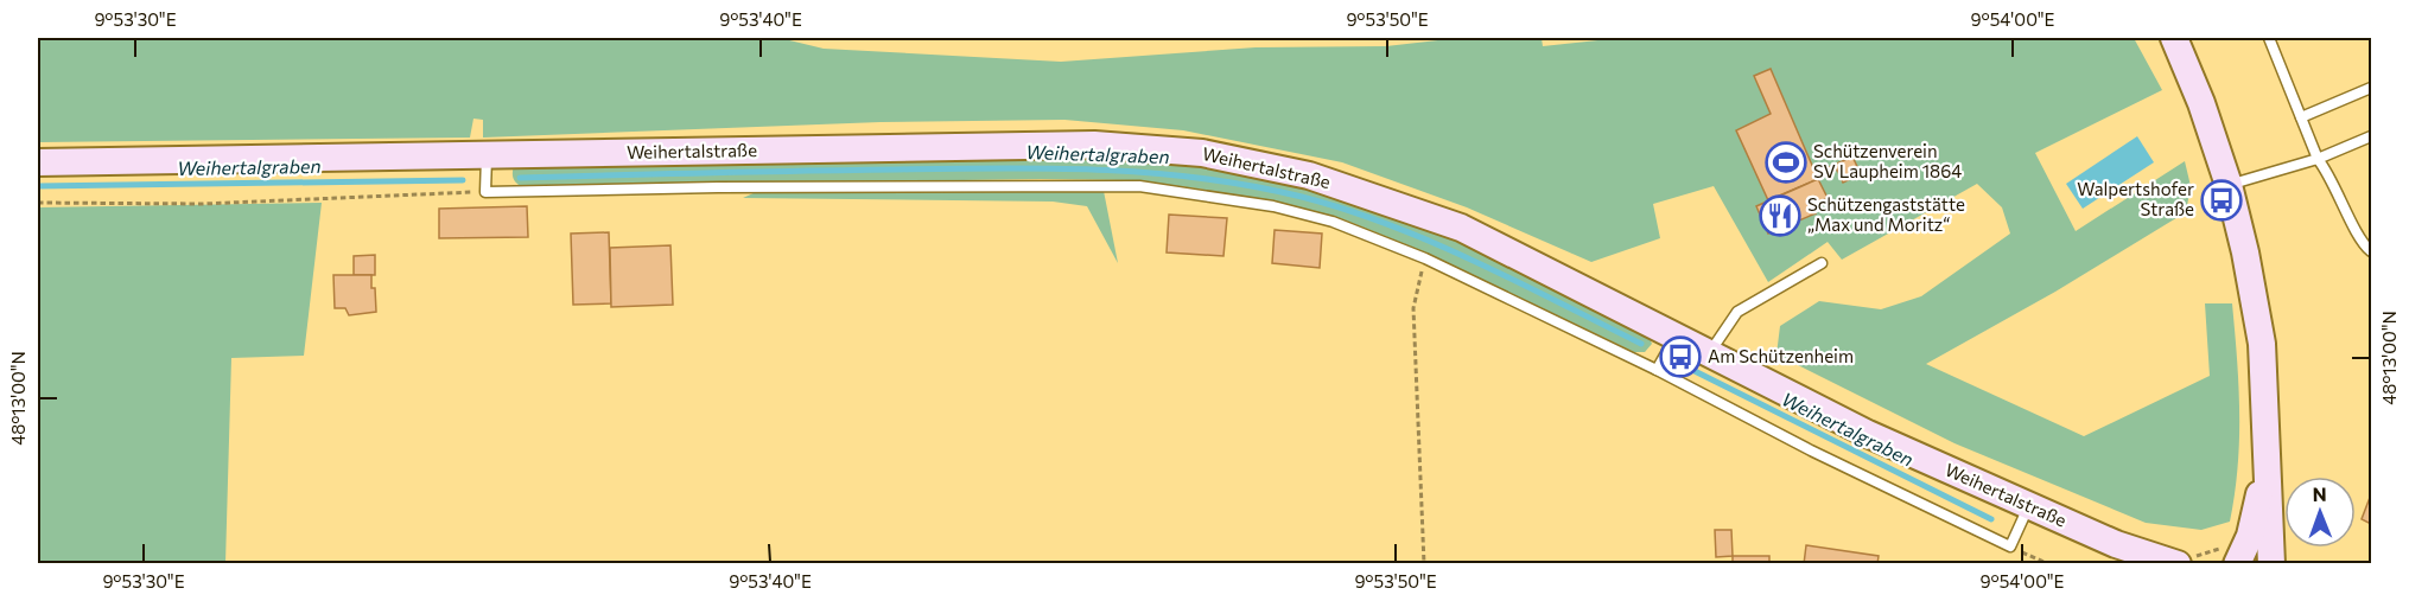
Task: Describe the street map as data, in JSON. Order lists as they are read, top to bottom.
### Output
{
  "streets": {
    "street": ["Weihertalstraße"]
  },
  "water": ["Weihertalgraben"],
  "places": {
    "sports": ["Schützenverein SV Laupheim 1864"],
    "bus stop": ["Walpertshofer Straße", "Am Schützenheim"],
    "restaurant": ["Schützengaststätte „Max und Moritz“"]
  },
  "north": "top",
  "coordinates": [
    "9°53'30\"E",
    "9°53'40\"E",
    "9°53'50\"E",
    "9°54'00\"E",
    "48°13'00\"N"
  ]
}
